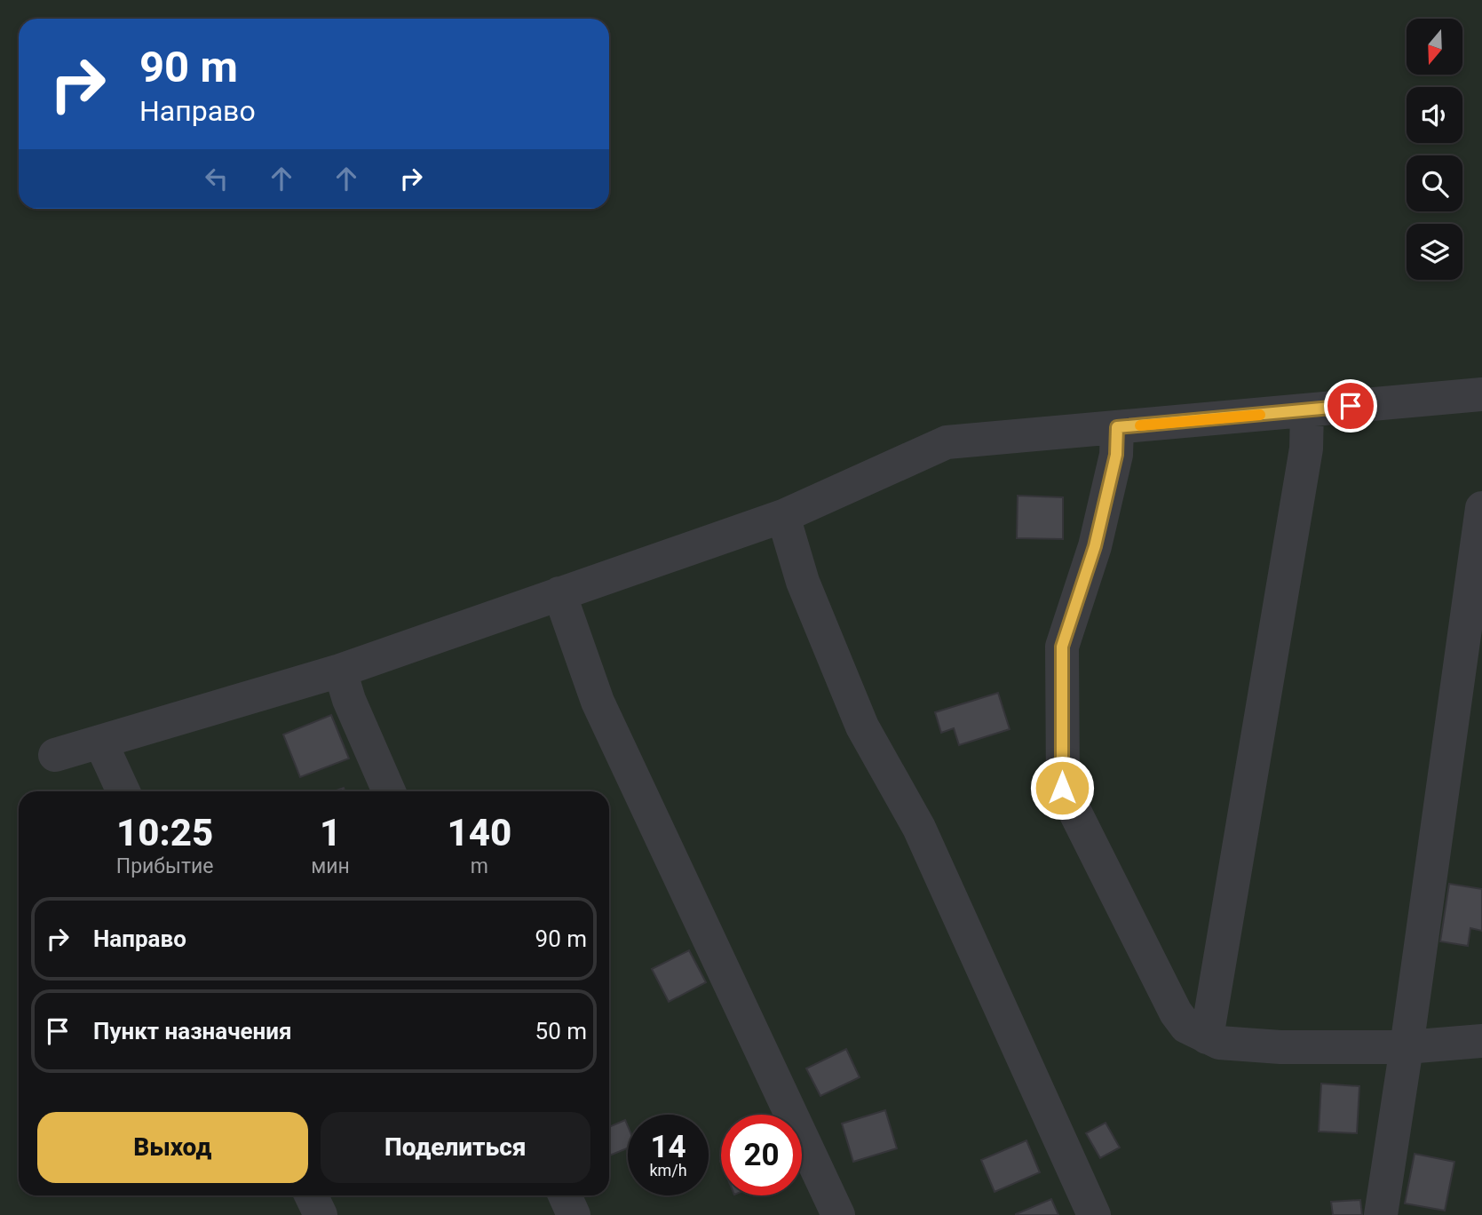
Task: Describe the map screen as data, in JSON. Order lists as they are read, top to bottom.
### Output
{
  "north": "bottom",
  "page": {
    "turn": ["90 m", "Направо"],
    "eta": [
      "10:25",
      "Прибытие",
      "1",
      "мин",
      "140",
      "m"
    ],
    "list": [
      {
        "name": "Направо",
        "value": "90 m"
      },
      {
        "name": "Пункт назначения",
        "value": "50 m"
      }
    ],
    "buttons": ["Выход", "Поделиться"],
    "speed": "14 km/h",
    "limit": "20"
  }
}
